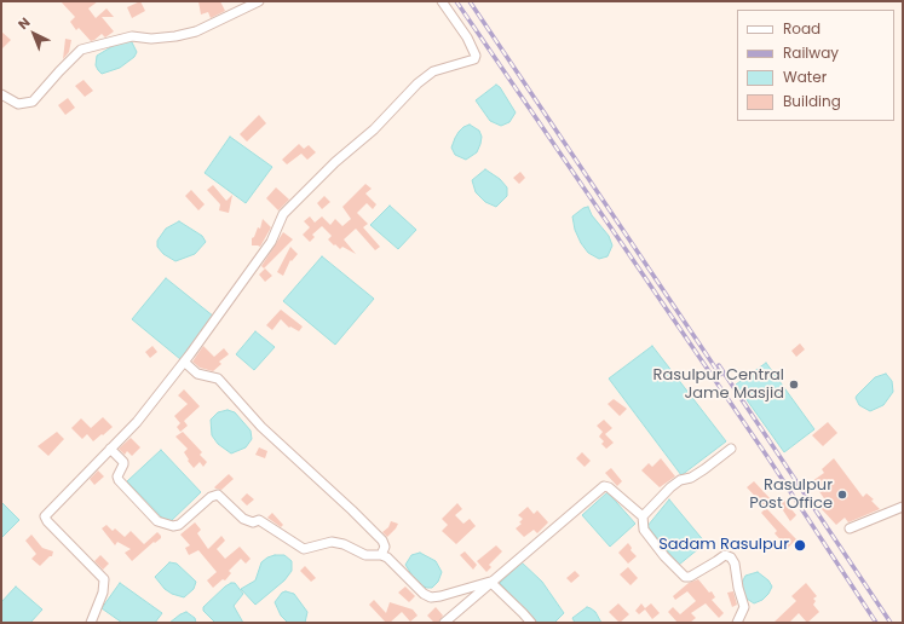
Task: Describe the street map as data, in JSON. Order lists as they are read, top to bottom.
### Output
{
  "places": ["Rasulpur Central Jame Masjid", "Rasulpur Post Office", "Sadam Rasulpur"],
  "legend": [
    "Road",
    "Railway",
    "Water",
    "Building"
  ],
  "north": "top left"
}
